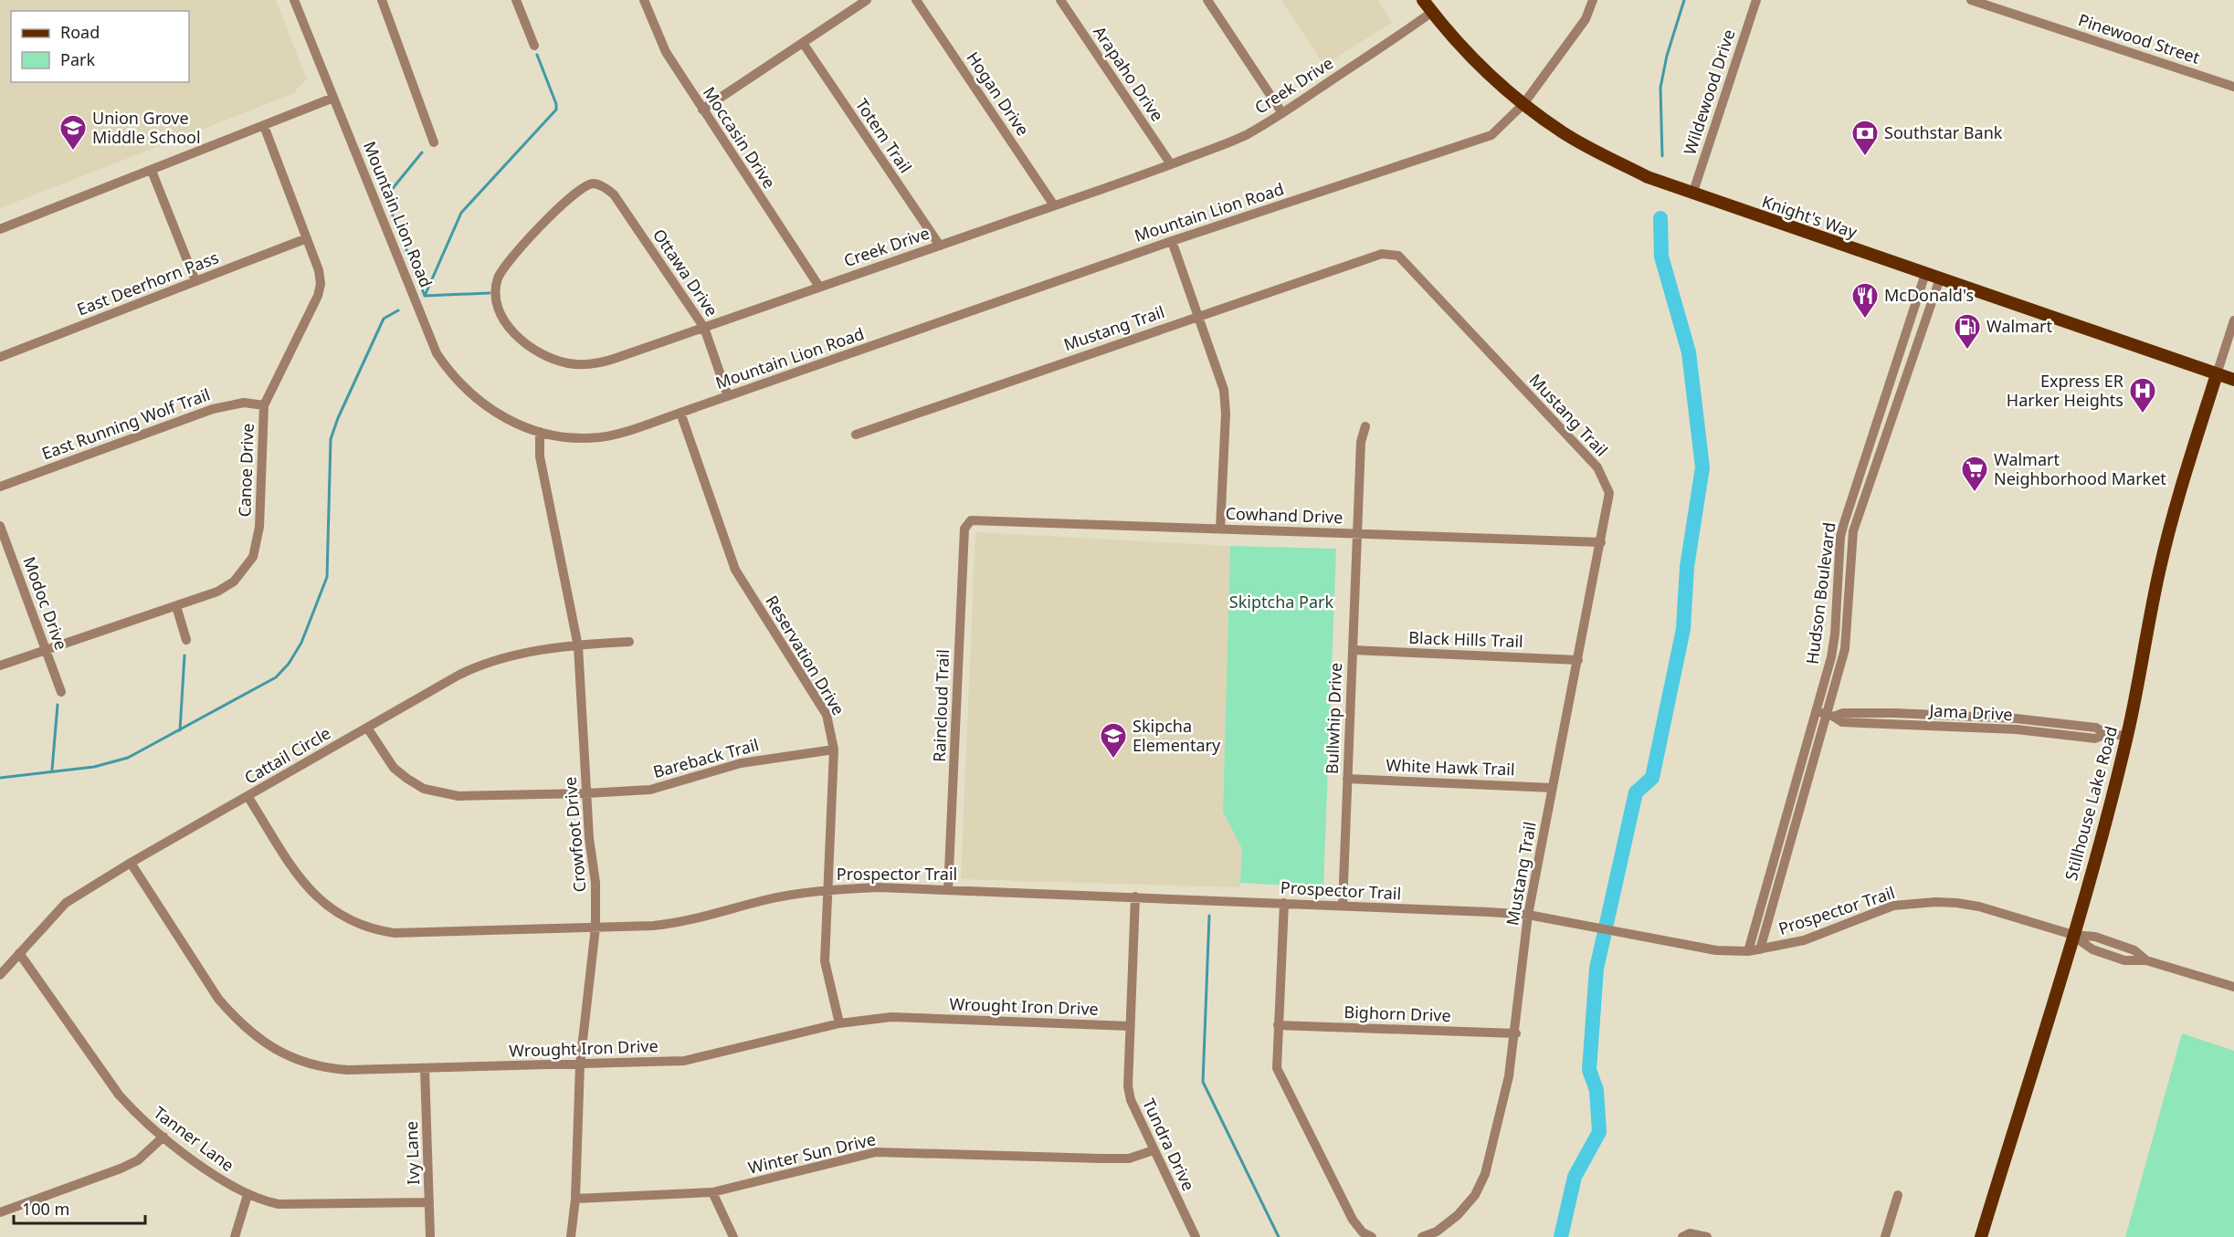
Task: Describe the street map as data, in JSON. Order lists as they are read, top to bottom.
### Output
{
  "streets": {
    "main road": ["Knight's Way", "Stillhouse Lake Road"],
    "street": [
      "Pinewood Street",
      "Arapaho Drive",
      "Creek Drive",
      "Wildewood Drive",
      "Hogan Drive",
      "Totem Trail",
      "Moccasin Drive",
      "Mountain Lion Road",
      "Ottawa Drive",
      "East Deerhorn Pass",
      "Mustang Trail",
      "East Running Wolf Trail",
      "Canoe Drive",
      "Cowhand Drive",
      "Hudson Boulevard",
      "Modoc Drive",
      "Black Hills Trail",
      "Reservation Drive",
      "Raincloud Trail",
      "Jama Drive",
      "Bullwhip Drive",
      "Cattail Circle",
      "Bareback Trail",
      "White Hawk Trail",
      "Crowfoot Drive",
      "Prospector Trail",
      "Wrought Iron Drive",
      "Bighorn Drive",
      "Tanner Lane",
      "Tundra Drive",
      "Ivy Lane",
      "Winter Sun Drive"
    ]
  },
  "crossings": [
    ["Arapaho Drive", "Creek Drive"],
    ["Creek Drive", "Hogan Drive"],
    ["Creek Drive", "Totem Trail"],
    ["Creek Drive", "Moccasin Drive"],
    ["Creek Drive", "Knight's Way"],
    ["Creek Drive", "Ottawa Drive"],
    ["Wildewood Drive", "Knight's Way"],
    ["Mountain Lion Road", "Knight's Way"],
    ["Mountain Lion Road", "Ottawa Drive"],
    ["Mountain Lion Road", "Reservation Drive"],
    ["Mountain Lion Road", "Crowfoot Drive"],
    ["Knight's Way", "Hudson Boulevard"],
    ["Knight's Way", "Stillhouse Lake Road"],
    ["East Deerhorn Pass", "Canoe Drive"],
    ["Mustang Trail", "Cowhand Drive"],
    ["Mustang Trail", "Black Hills Trail"],
    ["Mustang Trail", "White Hawk Trail"],
    ["Mustang Trail", "Prospector Trail"],
    ["Mustang Trail", "Bighorn Drive"],
    ["East Running Wolf Trail", "Canoe Drive"],
    ["Canoe Drive", "Modoc Drive"],
    ["Cowhand Drive", "Raincloud Trail"],
    ["Cowhand Drive", "Bullwhip Drive"],
    ["Hudson Boulevard", "Jama Drive"],
    ["Hudson Boulevard", "Prospector Trail"],
    ["Black Hills Trail", "Bullwhip Drive"],
    ["Reservation Drive", "Bareback Trail"],
    ["Reservation Drive", "Prospector Trail"],
    ["Reservation Drive", "Wrought Iron Drive"],
    ["Raincloud Trail", "Prospector Trail"],
    ["Jama Drive", "Stillhouse Lake Road"],
    ["Bullwhip Drive", "White Hawk Trail"],
    ["Bullwhip Drive", "Prospector Trail"],
    ["Cattail Circle", "Bareback Trail"],
    ["Cattail Circle", "Crowfoot Drive"],
    ["Cattail Circle", "Prospector Trail"],
    ["Cattail Circle", "Wrought Iron Drive"],
    ["Cattail Circle", "Tanner Lane"],
    ["Bareback Trail", "Crowfoot Drive"],
    ["Stillhouse Lake Road", "Prospector Trail"],
    ["Crowfoot Drive", "Prospector Trail"],
    ["Crowfoot Drive", "Wrought Iron Drive"],
    ["Crowfoot Drive", "Winter Sun Drive"],
    ["Prospector Trail", "Tundra Drive"],
    ["Wrought Iron Drive", "Tundra Drive"],
    ["Wrought Iron Drive", "Ivy Lane"],
    ["Tanner Lane", "Ivy Lane"],
    ["Tundra Drive", "Winter Sun Drive"]
  ],
  "parks": ["Skiptcha Park"],
  "places": {
    "school or university": ["Union Grove Middle School", "Skipcha Elementary"],
    "bank": ["Southstar Bank"],
    "restaurant": ["McDonald's"],
    "fuel station": ["Walmart"],
    "hospital": ["Express ER Harker Heights"],
    "supermarket": ["Walmart Neighborhood Market"]
  },
  "legend": ["Road", "Park"],
  "scale_bar": "100 m"
}
